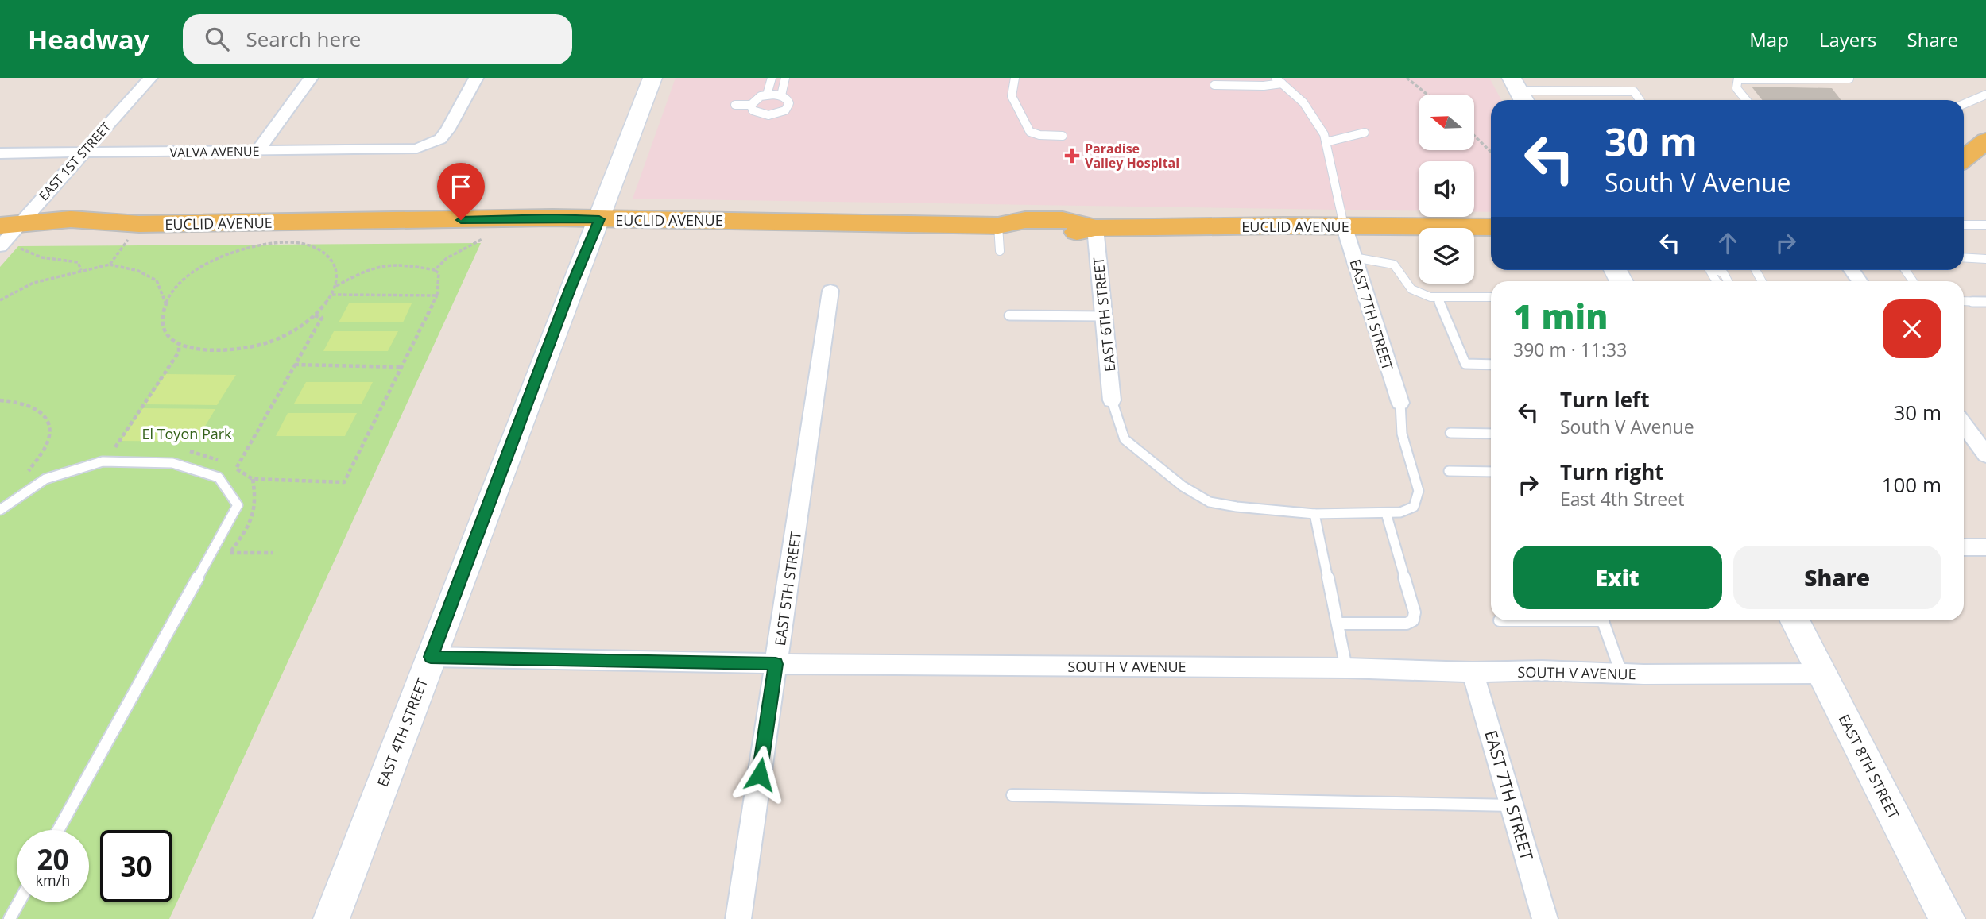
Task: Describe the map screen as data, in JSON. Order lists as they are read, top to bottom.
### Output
{
  "streets": {
    "main road": ["EUCLID AVENUE"],
    "street": [
      "VALVA AVENUE",
      "EAST 1ST STREET",
      "EAST 6TH STREET",
      "EAST 7TH STREET",
      "EAST 5TH STREET",
      "SOUTH V AVENUE",
      "EAST 4TH STREET",
      "EAST 8TH STREET"
    ]
  },
  "crossings": [
    ["VALVA AVENUE", "EAST 1ST STREET"],
    ["EAST 1ST STREET", "EUCLID AVENUE"],
    ["EUCLID AVENUE", "EAST 6TH STREET"],
    ["EUCLID AVENUE", "EAST 7TH STREET"],
    ["EUCLID AVENUE", "EAST 4TH STREET"],
    ["EAST 7TH STREET", "SOUTH V AVENUE"],
    ["EAST 5TH STREET", "SOUTH V AVENUE"],
    ["SOUTH V AVENUE", "EAST 4TH STREET"],
    ["SOUTH V AVENUE", "EAST 8TH STREET"]
  ],
  "parks": ["El Toyon Park"],
  "places": {
    "health": ["Paradise Valley Hospital"]
  },
  "north": "left",
  "page": {
    "header": "Headway",
    "search": "Search here",
    "nav": ["Map", "Layers", "Share"],
    "turn": ["30 m", "South V Avenue"],
    "heading": ["1 min", "390 m · 11:33"],
    "list": [
      {
        "name": "Turn left",
        "note": "South V Avenue",
        "value": "30 m"
      },
      {
        "name": "Turn right",
        "note": "East 4th Street",
        "value": "100 m"
      }
    ],
    "buttons": ["Exit", "Share"],
    "speed": "20 km/h",
    "limit": "30"
  }
}
